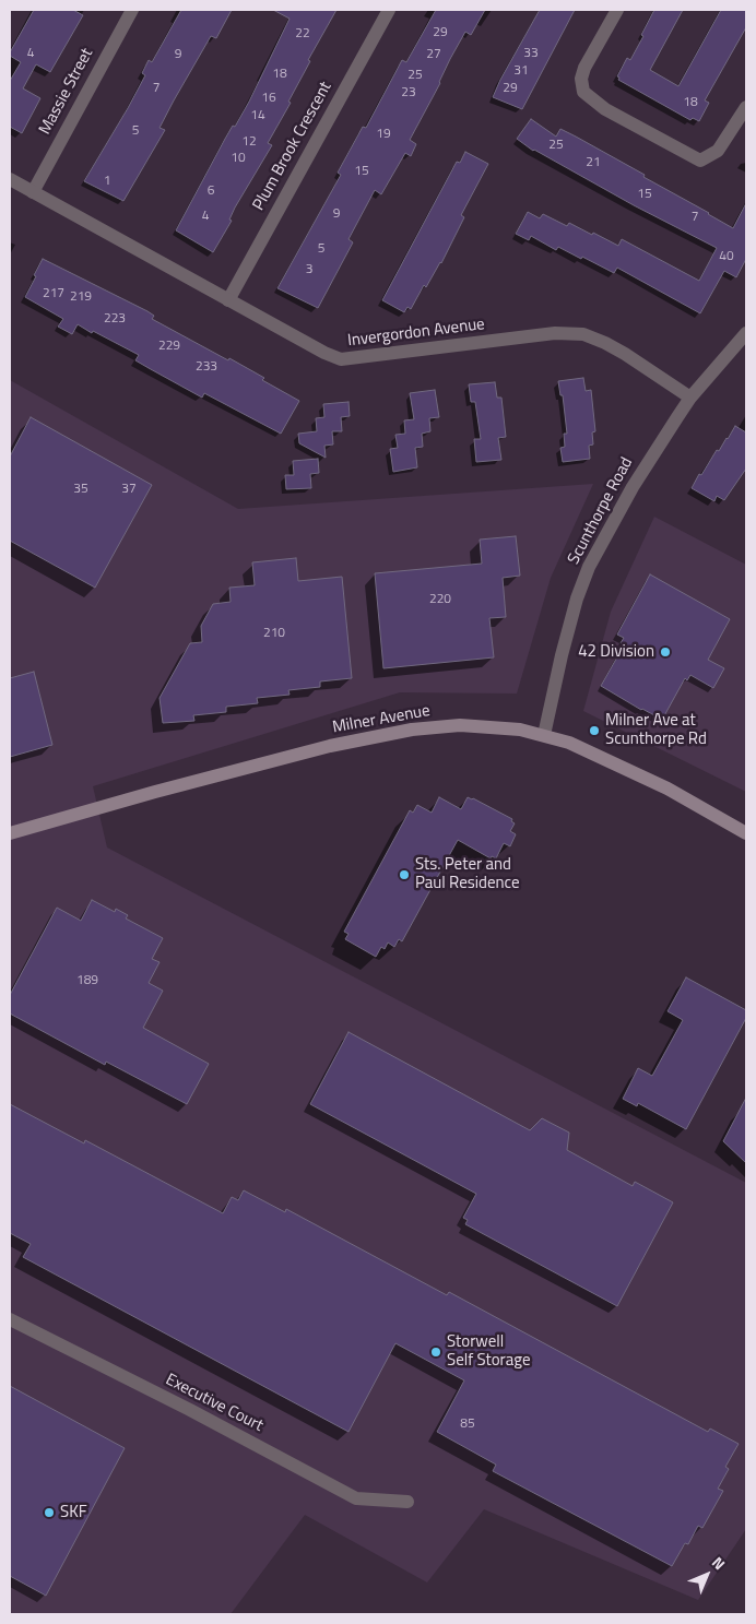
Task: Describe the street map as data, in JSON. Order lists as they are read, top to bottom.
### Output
{
  "streets": {
    "main road": ["Milner Avenue"],
    "street": [
      "Massie Street",
      "Plum Brook Crescent",
      "Invergordon Avenue",
      "Scunthorpe Road",
      "Executive Court"
    ]
  },
  "crossings": [
    ["Massie Street", "Invergordon Avenue"],
    ["Plum Brook Crescent", "Invergordon Avenue"],
    ["Invergordon Avenue", "Scunthorpe Road"],
    ["Scunthorpe Road", "Milner Avenue"]
  ],
  "places": [
    "42 Division",
    "Milner Ave at Scunthorpe Rd",
    "Sts. Peter and Paul Residence",
    "Storwell Self Storage",
    "SKF"
  ],
  "house_numbers": [
    "29",
    "22",
    "4",
    "33",
    "9",
    "27",
    "31",
    "18",
    "25",
    "7",
    "29",
    "23",
    "16",
    "18",
    "14",
    "5",
    "19",
    "12",
    "25",
    "10",
    "21",
    "15",
    "1",
    "6",
    "15",
    "9",
    "4",
    "7",
    "5",
    "40",
    "3",
    "217",
    "219",
    "223",
    "229",
    "233",
    "35",
    "37",
    "220",
    "210",
    "189",
    "85"
  ],
  "north": "top right"
}
